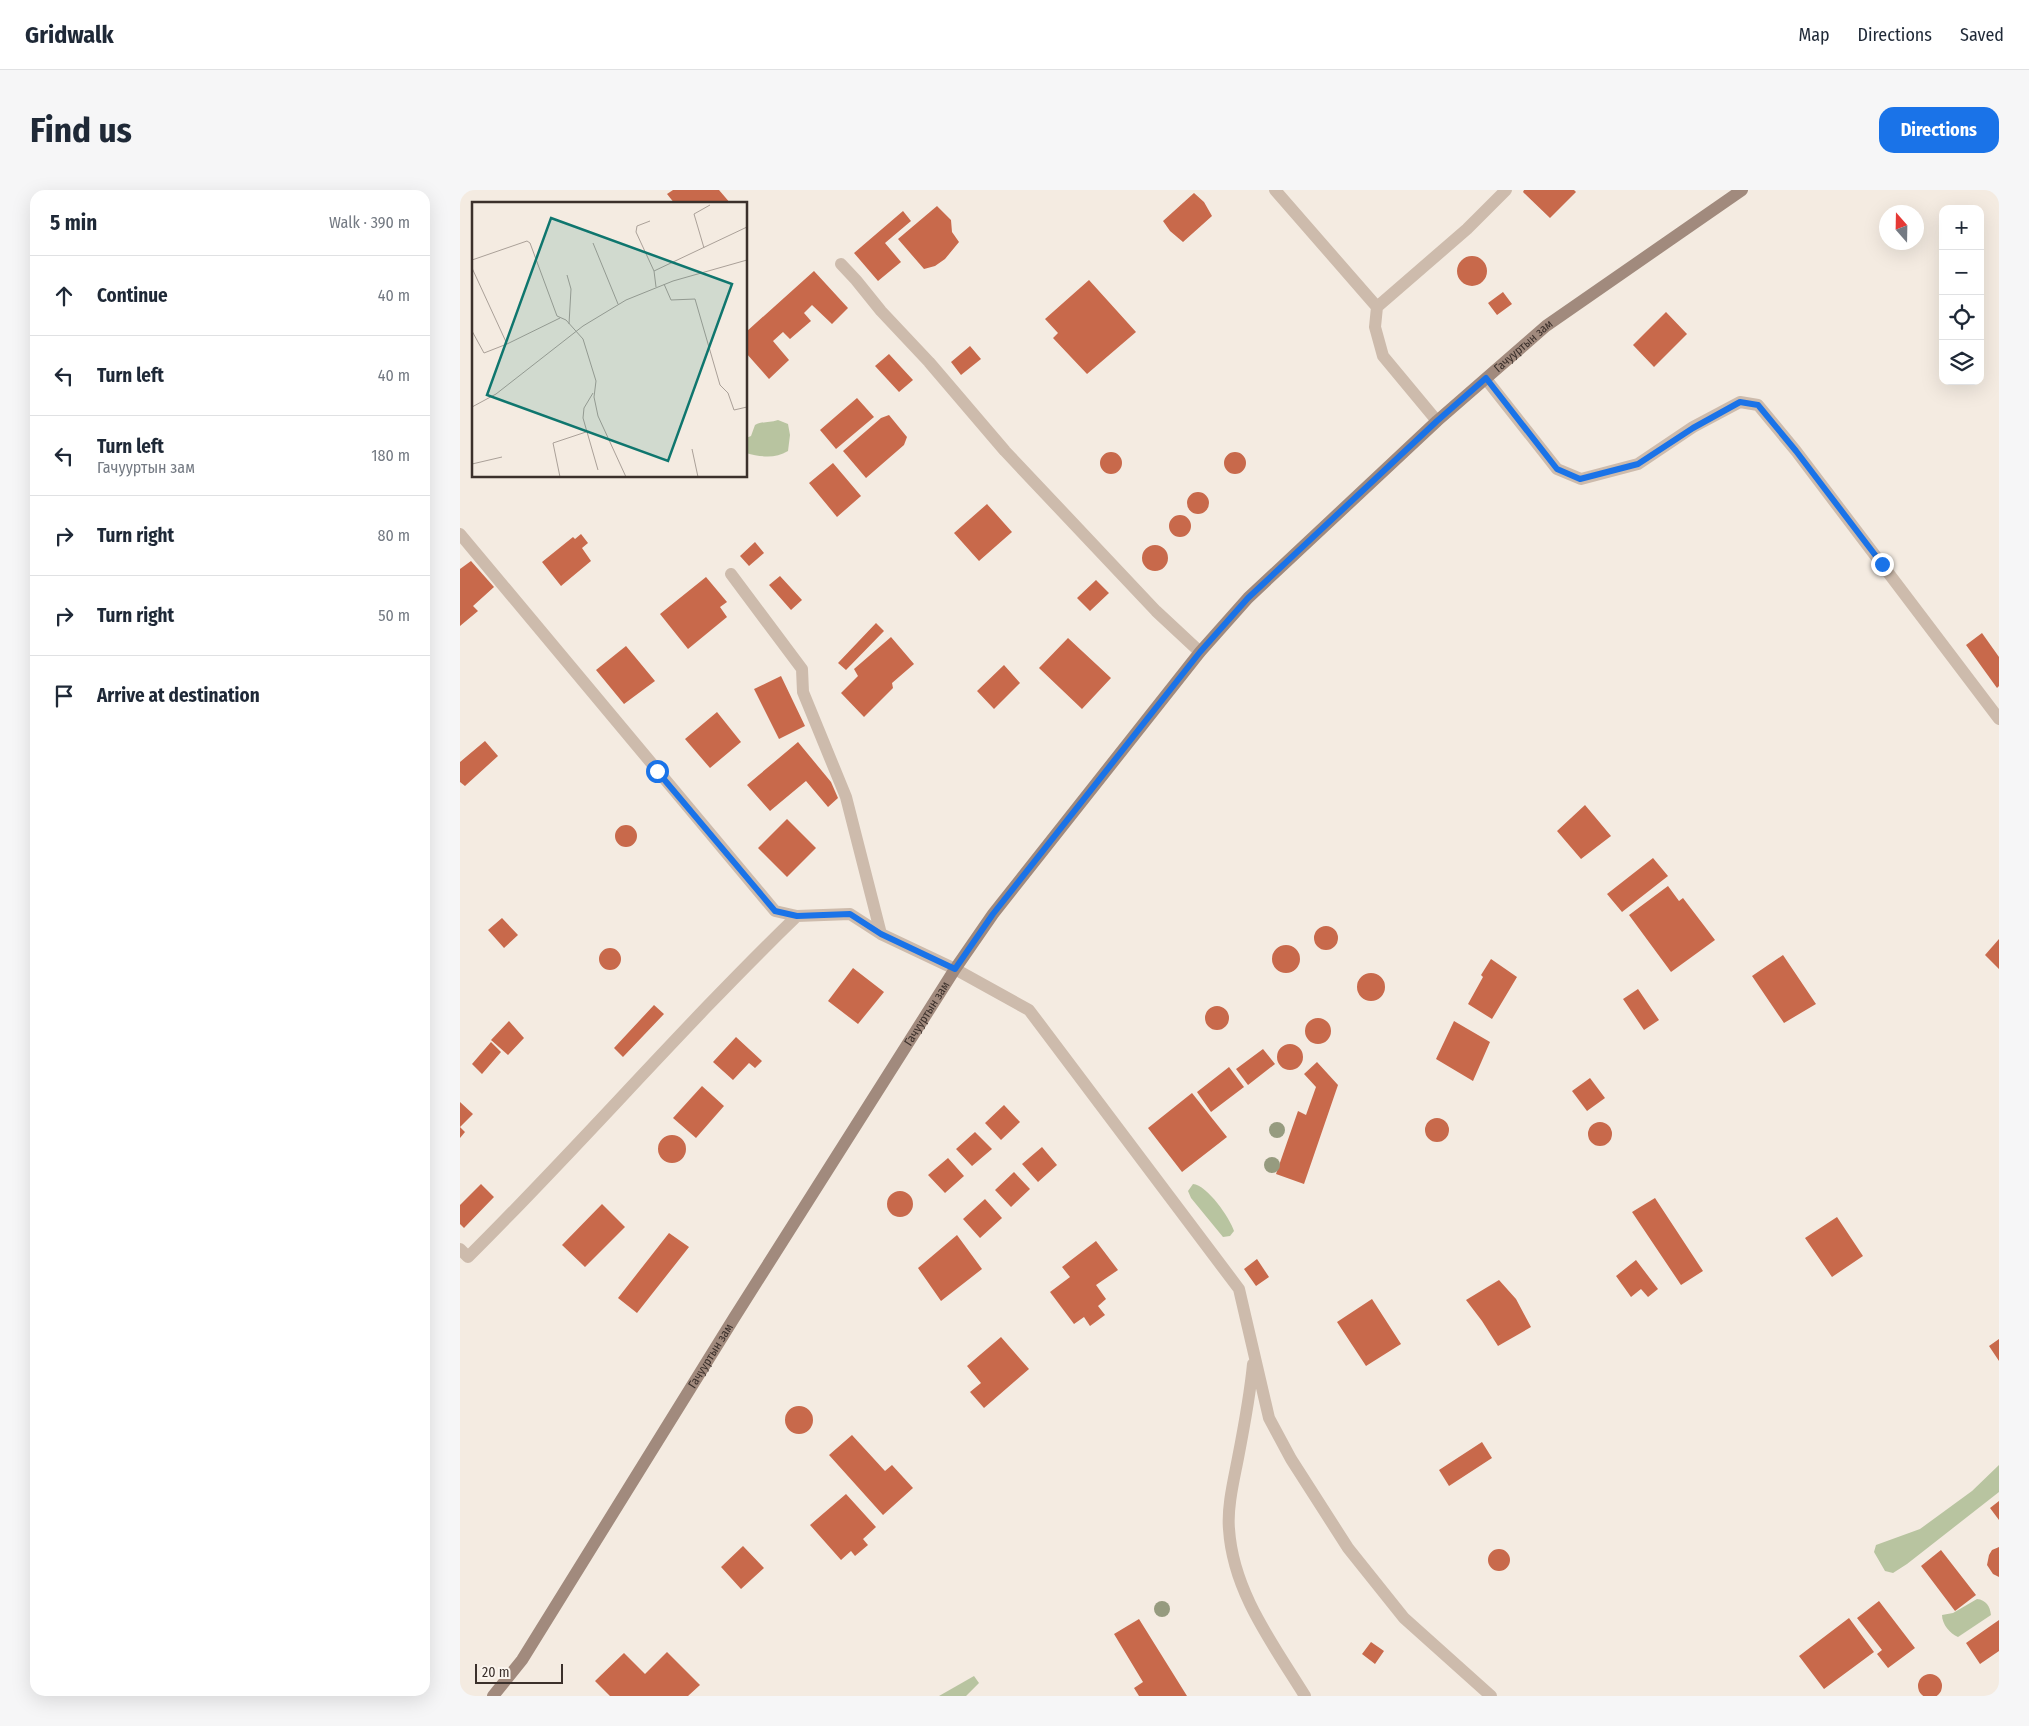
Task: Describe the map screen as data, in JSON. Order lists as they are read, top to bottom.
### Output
{
  "streets": {
    "main road": ["Гачууртын зам"]
  },
  "scale_bar": "20 m",
  "north": "top",
  "page": {
    "header": "Gridwalk",
    "nav": ["Map", "Directions", "Saved"],
    "buttons": "Directions",
    "title": "Find us",
    "heading": ["5 min", "Walk · 390 m"],
    "map_buttons": ["+", "−"],
    "list": [
      ["Continue", "40 m"],
      ["Turn left", "40 m"],
      ["Turn left", "Гачууртын зам", "180 m"],
      ["Turn right", "80 m"],
      ["Turn right", "50 m"],
      "Arrive at destination"
    ],
    "scale": "20 m"
  }
}
